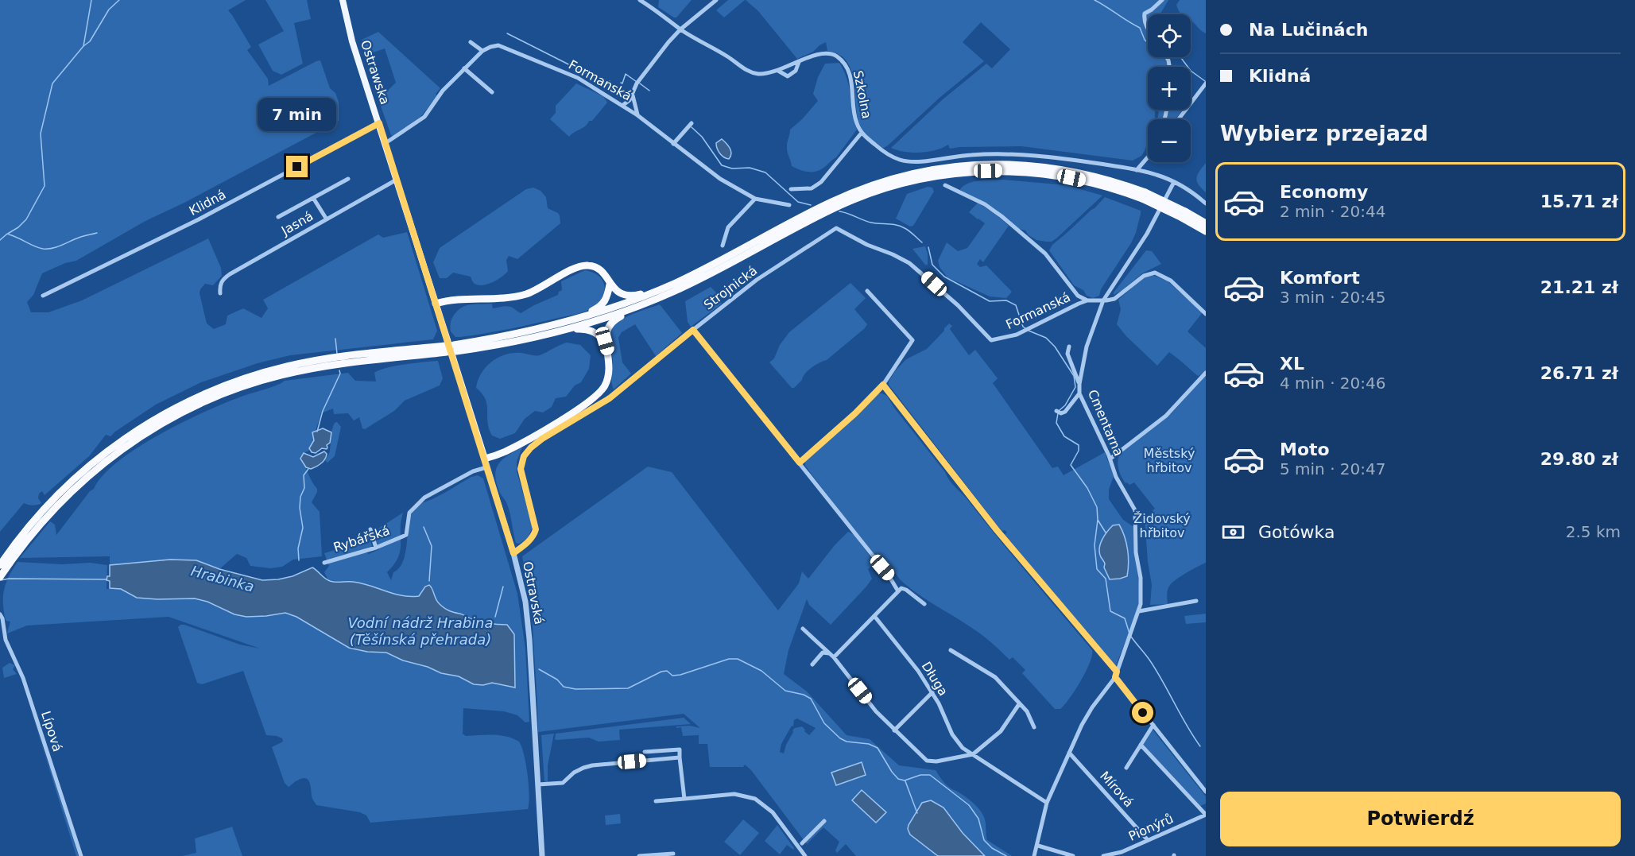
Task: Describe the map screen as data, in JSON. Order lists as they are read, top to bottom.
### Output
{
  "streets": {
    "main road": ["Ostrawska", "Ostravská"],
    "street": [
      "Formanská",
      "Szkolna",
      "Klidná",
      "Jasná",
      "Strojnická",
      "Cmentarna",
      "Rybářská",
      "Długa",
      "Lípová",
      "Mírová",
      "Pionýrů"
    ]
  },
  "crossings": [
    ["Ostrawska", "Klidná"],
    ["Ostrawska", "Jasná"],
    ["Ostrawska", "Ostravská"],
    ["Formanská", "Strojnická"],
    ["Szkolna", "Cmentarna"],
    ["Jasná", "Ostravská"],
    ["Strojnická", "Ostravská"],
    ["Rybářská", "Ostravská"],
    ["Mírová", "Pionýrů"]
  ],
  "water": ["Hrabinka", "Vodní nádrž Hrabina (Těšínská přehrada)"],
  "parks": ["Městský hřbitov", "Židovský hřbitov"],
  "page": {
    "banner": ["Na Lučinách", "Klidná"],
    "map_buttons": ["+", "−"],
    "bubble": "7 min",
    "heading": "Wybierz przejazd",
    "list": [
      {
        "name": "Economy",
        "note": "2 min · 20:44",
        "value": "15.71 zł"
      },
      {
        "name": "Komfort",
        "note": "3 min · 20:45",
        "value": "21.21 zł"
      },
      {
        "name": "XL",
        "note": "4 min · 20:46",
        "value": "26.71 zł"
      },
      {
        "name": "Moto",
        "note": "5 min · 20:47",
        "value": "29.80 zł"
      }
    ],
    "pay": ["Gotówka", "2.5 km"],
    "buttons": "Potwierdź"
  }
}
